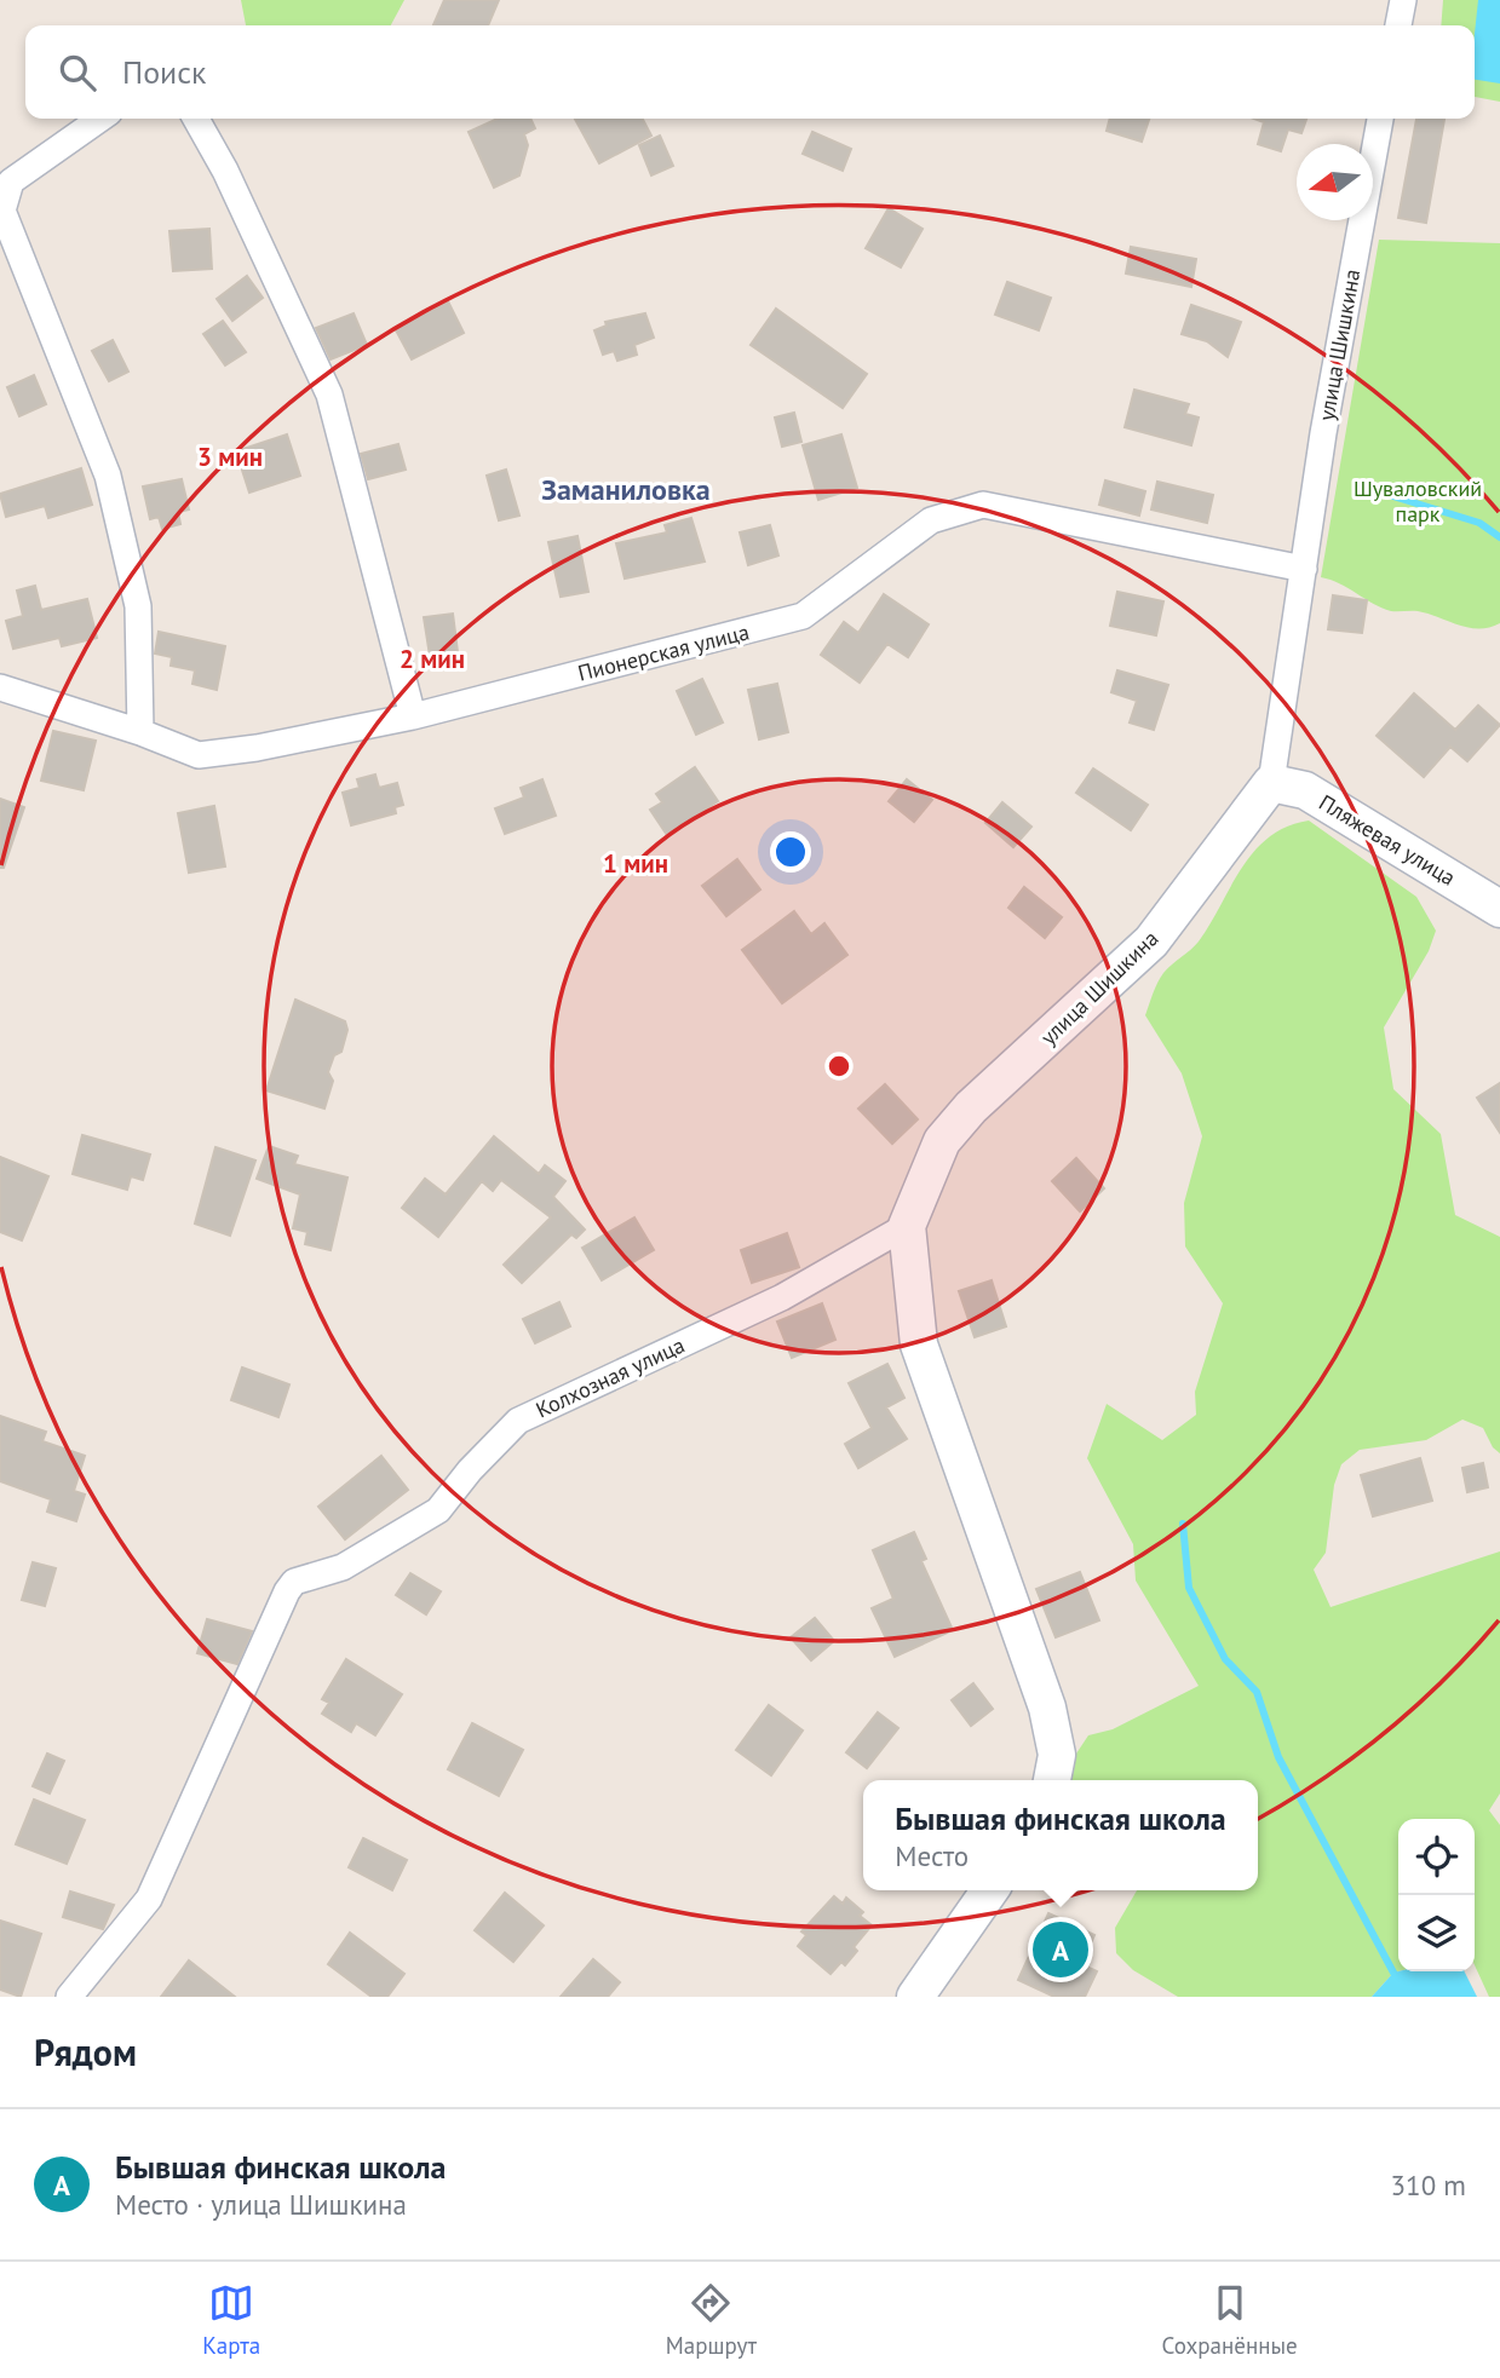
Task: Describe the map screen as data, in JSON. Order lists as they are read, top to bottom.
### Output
{
  "streets": {
    "street": [
      "улица Шишкина",
      "Пионерская улица",
      "Пляжевая улица",
      "Колхозная улица"
    ]
  },
  "crossings": [
    ["улица Шишкина", "Пионерская улица"],
    ["улица Шишкина", "Пляжевая улица"],
    ["улица Шишкина", "Колхозная улица"]
  ],
  "districts": ["Заманиловка"],
  "parks": ["Шуваловский парк"],
  "north": "left",
  "page": {
    "search": "Поиск",
    "popup": ["Бывшая финская школа", "Место"],
    "pins": "A",
    "heading": "Рядом",
    "list": [
      {
        "mark": "A",
        "name": "Бывшая финская школа",
        "note": "Место · улица Шишкина",
        "value": "310 m"
      }
    ],
    "nav": ["Карта", "Маршрут", "Сохранённые"]
  },
  "rings": ["3 мин", "2 мин", "1 мин"]
}
